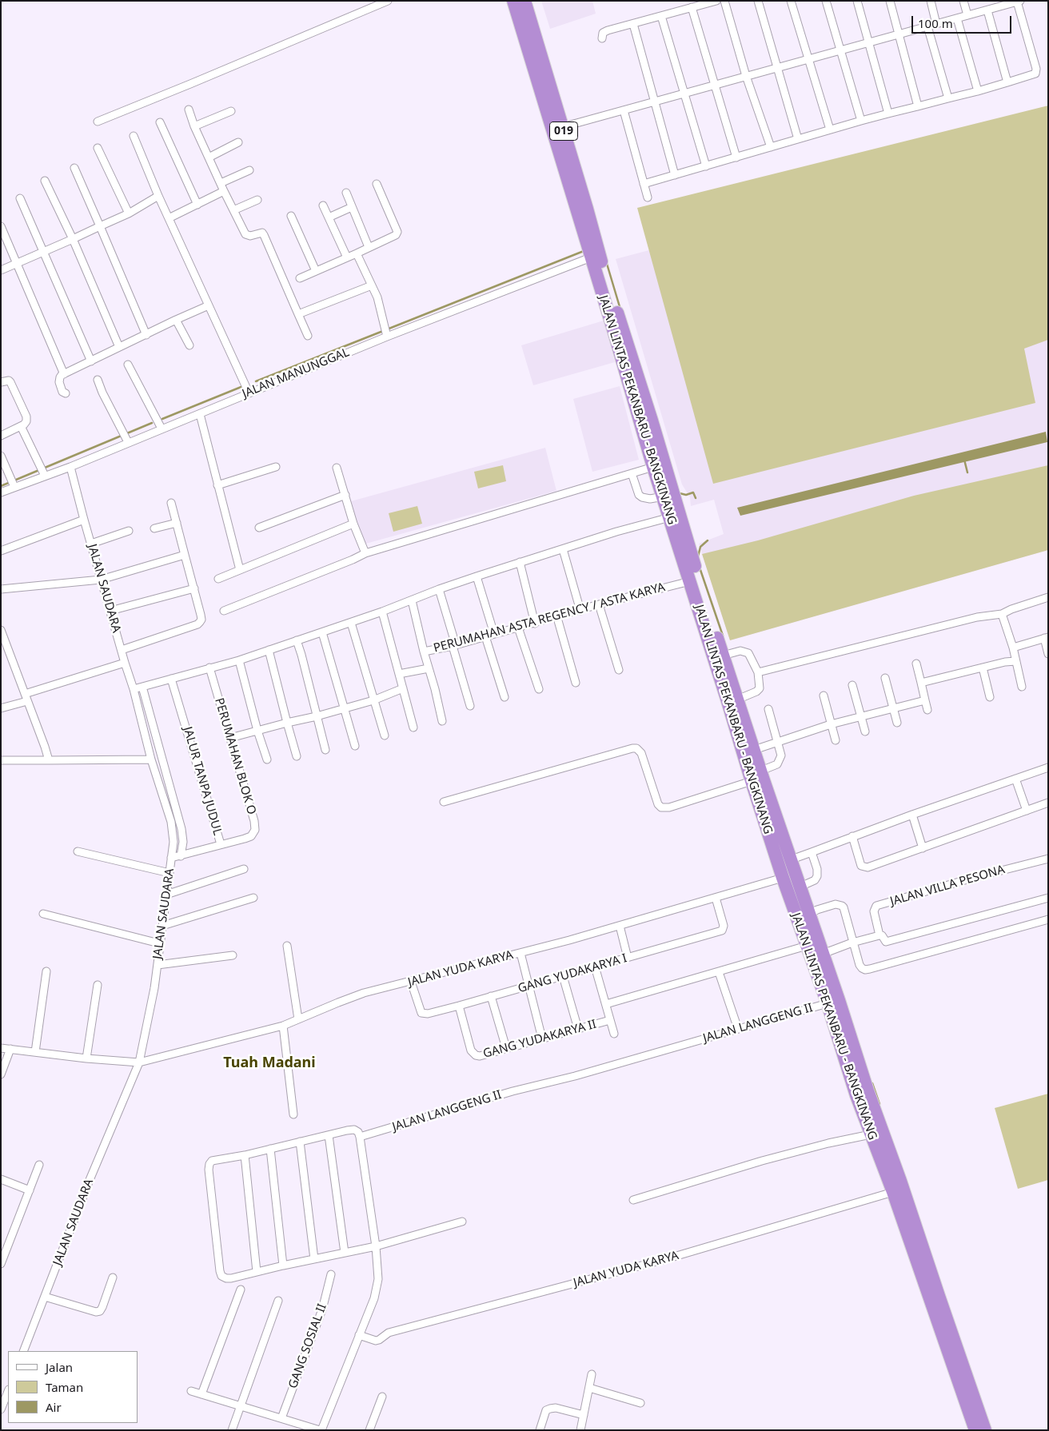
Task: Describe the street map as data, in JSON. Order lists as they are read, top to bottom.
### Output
{
  "streets": {
    "highway": ["019", "JALAN LINTAS PEKANBARU - BANGKINANG"],
    "street": [
      "JALAN MANUNGGAL",
      "JALAN SAUDARA",
      "PERUMAHAN ASTA REGENCY / ASTA KARYA",
      "PERUMAHAN BLOK O",
      "JALUR TANPA JUDUL",
      "JALAN VILLA PESONA",
      "JALAN YUDA KARYA",
      "GANG YUDAKARYA I",
      "JALAN LANGGENG II",
      "GANG YUDAKARYA II",
      "GANG SOSIAL II"
    ]
  },
  "crossings": [
    ["JALAN MANUNGGAL", "JALAN LINTAS PEKANBARU - BANGKINANG"],
    ["JALAN MANUNGGAL", "JALAN SAUDARA"],
    ["JALAN LINTAS PEKANBARU - BANGKINANG", "PERUMAHAN ASTA REGENCY / ASTA KARYA"],
    ["JALAN LINTAS PEKANBARU - BANGKINANG", "JALAN YUDA KARYA"],
    ["JALAN LINTAS PEKANBARU - BANGKINANG", "JALAN LANGGENG II"],
    ["JALAN SAUDARA", "JALUR TANPA JUDUL"],
    ["JALAN SAUDARA", "JALAN YUDA KARYA"],
    ["PERUMAHAN BLOK O", "JALUR TANPA JUDUL"],
    ["JALAN YUDA KARYA", "GANG YUDAKARYA I"],
    ["GANG YUDAKARYA I", "GANG YUDAKARYA II"]
  ],
  "districts": ["Tuah Madani"],
  "legend": ["Jalan", "Taman", "Air"],
  "scale_bar": "100 m"
}
